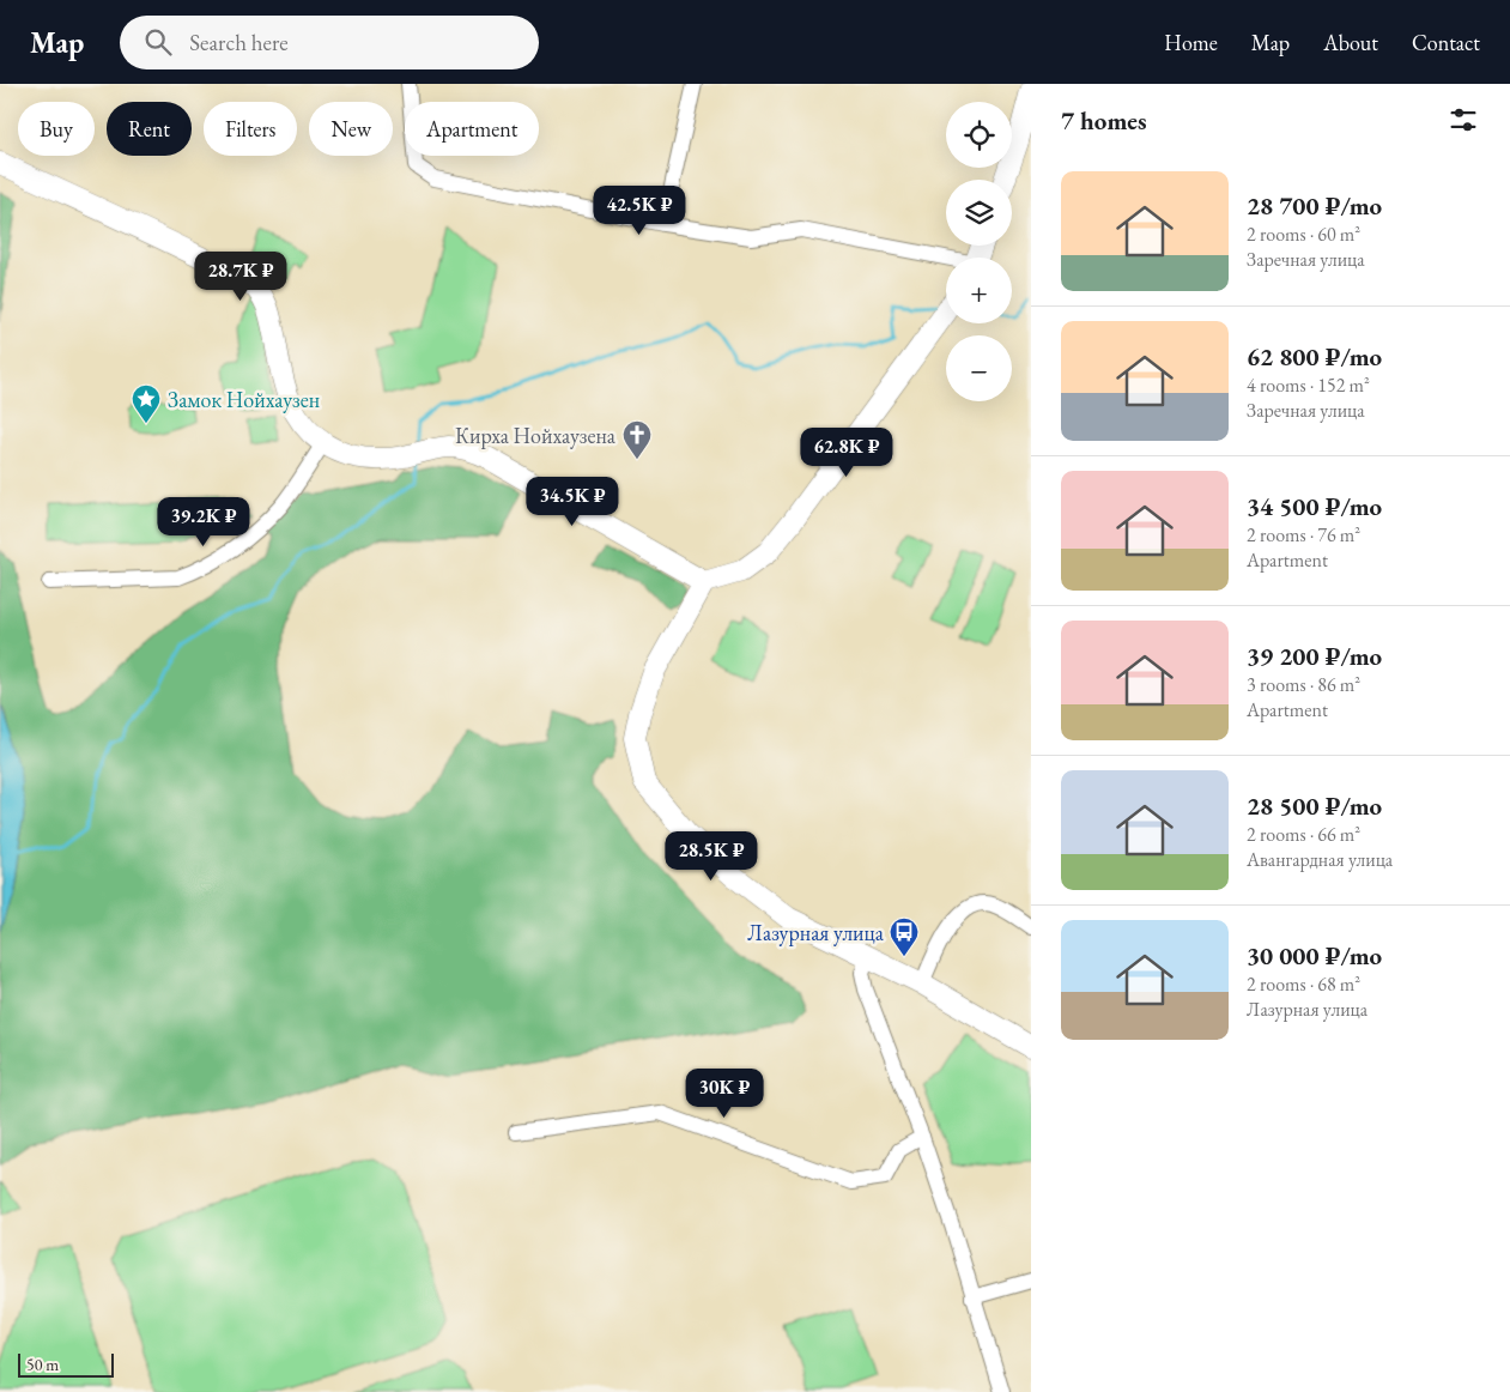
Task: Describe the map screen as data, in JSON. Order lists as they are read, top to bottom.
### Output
{
  "places": {
    "place": ["Замок Нойхаузен"],
    "church": ["Кирха Нойхаузена"],
    "bus stop": ["Лазурная улица"]
  },
  "scale_bar": "50 m",
  "page": {
    "header": "Map",
    "search": "Search here",
    "nav": [
      "Home",
      "Map",
      "About",
      "Contact"
    ],
    "heading": "7 homes",
    "map_buttons": ["+", "−"],
    "chip": [
      "Buy",
      "Rent",
      "Filters",
      "New",
      "Apartment"
    ],
    "list": [
      {
        "name": "28 700 ₽/mo",
        "note": "2 rooms · 60 m² · Заречная улица"
      },
      {
        "name": "62 800 ₽/mo",
        "note": "4 rooms · 152 m² · Заречная улица"
      },
      {
        "name": "34 500 ₽/mo",
        "note": "2 rooms · 76 m² · Apartment"
      },
      {
        "name": "39 200 ₽/mo",
        "note": "3 rooms · 86 m² · Apartment"
      },
      {
        "name": "28 500 ₽/mo",
        "note": "2 rooms · 66 m² · Авангардная улица"
      },
      {
        "name": "30 000 ₽/mo",
        "note": "2 rooms · 68 m² · Лазурная улица"
      }
    ],
    "price": [
      "42.5K ₽",
      "28.7K ₽",
      "62.8K ₽",
      "34.5K ₽",
      "39.2K ₽",
      "28.5K ₽",
      "30K ₽"
    ],
    "scale": "50 m"
  }
}
